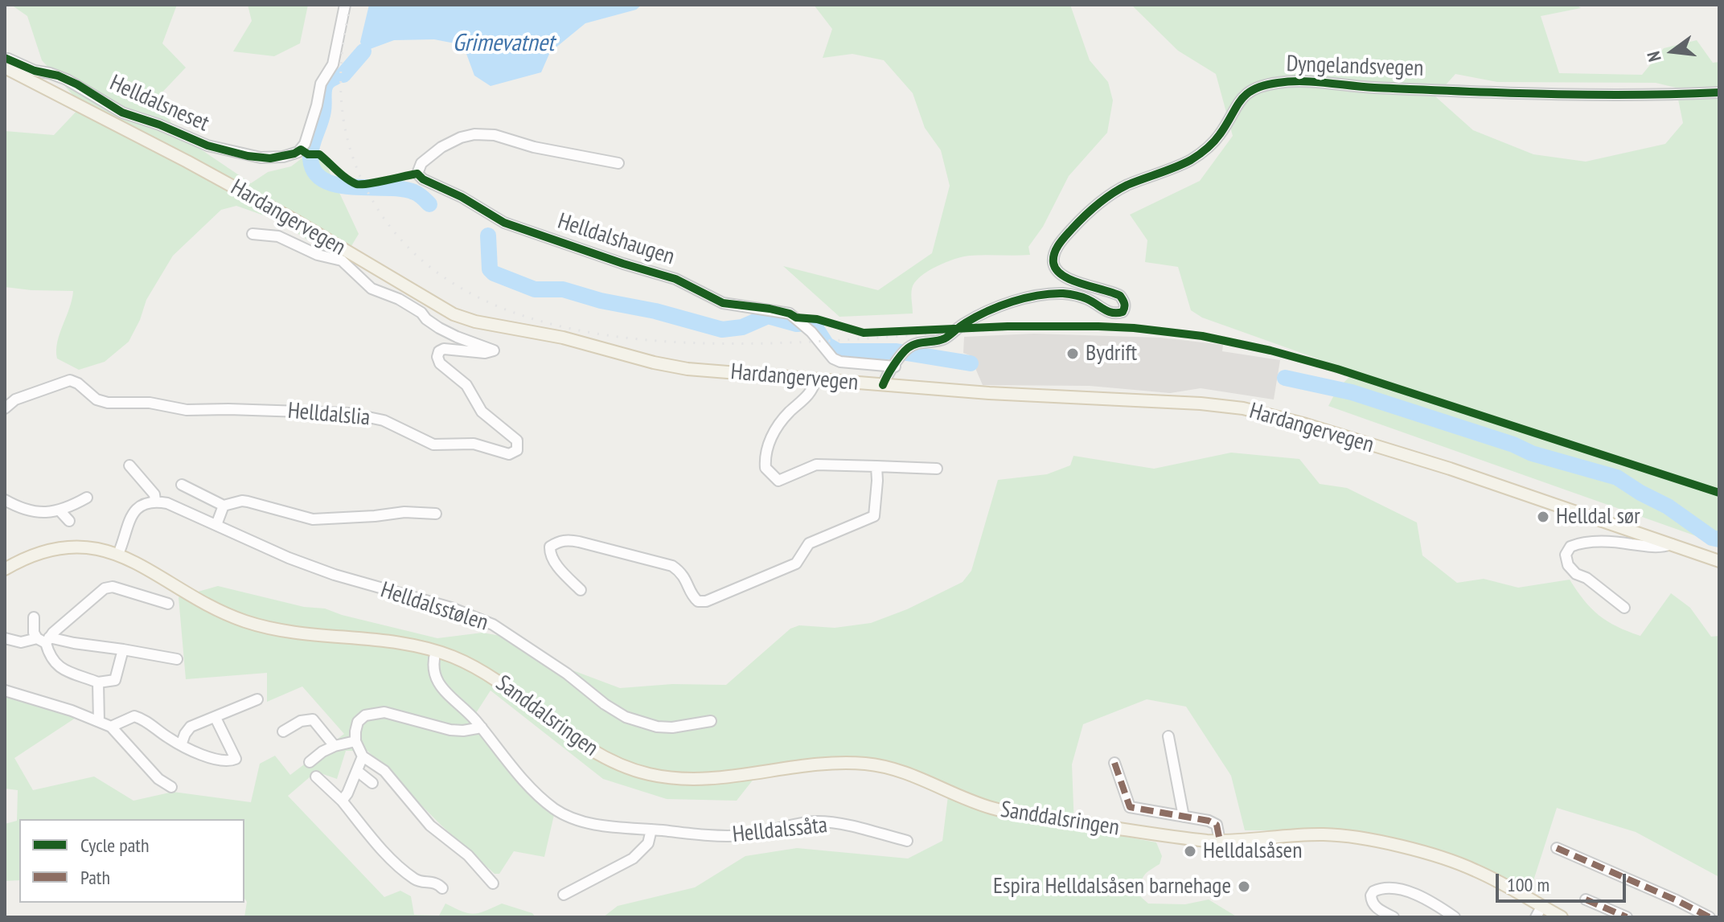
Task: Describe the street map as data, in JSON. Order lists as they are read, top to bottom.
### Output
{
  "streets": {
    "main road": ["Hardangervegen", "Sanddalsringen"],
    "street": [
      "Dyngelandsvegen",
      "Helldalsneset",
      "Helldalshaugen",
      "Helldalslia",
      "Helldalsstølen",
      "Helldalssåta"
    ]
  },
  "crossings": [
    ["Dyngelandsvegen", "Hardangervegen"],
    ["Dyngelandsvegen", "Helldalshaugen"],
    ["Helldalsneset", "Hardangervegen"],
    ["Sanddalsringen", "Helldalssåta"]
  ],
  "water": ["Grimevatnet"],
  "places": [
    "Bydrift",
    "Helldal sør",
    "Helldalsåsen",
    "Espira Helldalsåsen barnehage"
  ],
  "legend": ["Cycle path", "Path"],
  "scale_bar": "100 m",
  "north": "left"
}
